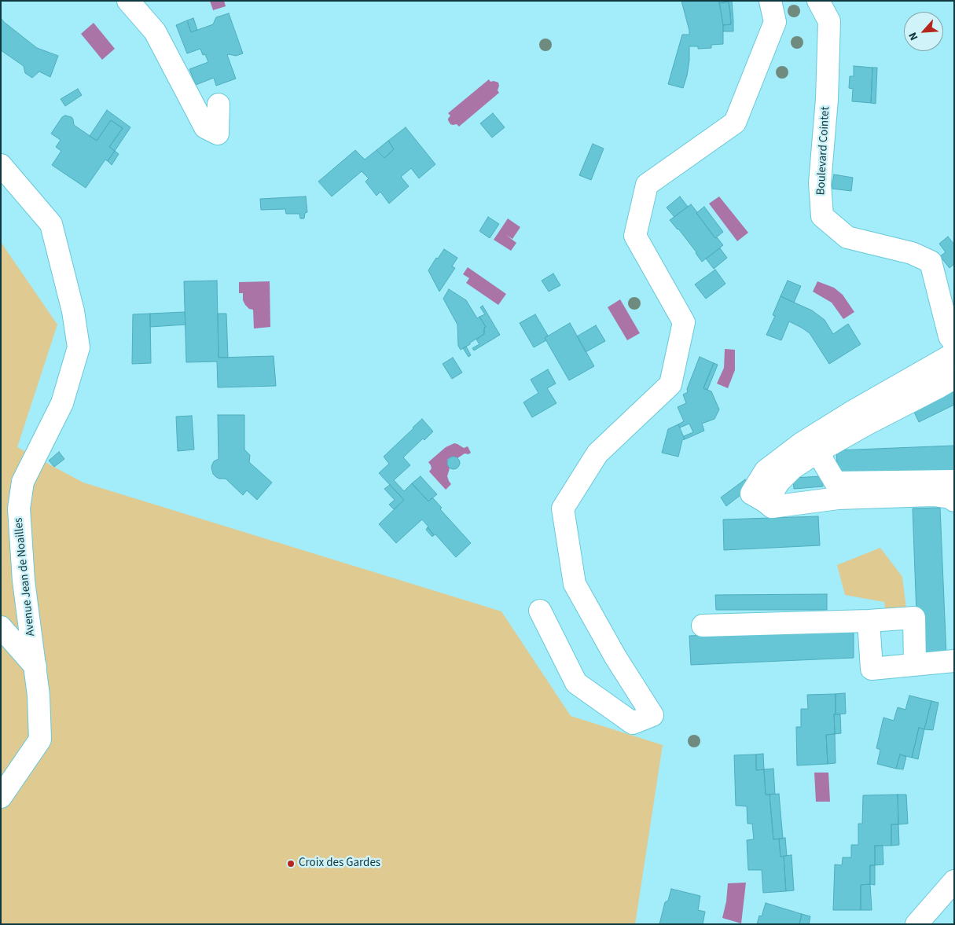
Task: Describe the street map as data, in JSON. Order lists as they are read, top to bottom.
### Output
{
  "streets": {
    "street": ["Boulevard Cointet", "Avenue Jean de Noailles"]
  },
  "places": ["Croix des Gardes"],
  "north": "bottom left"
}
